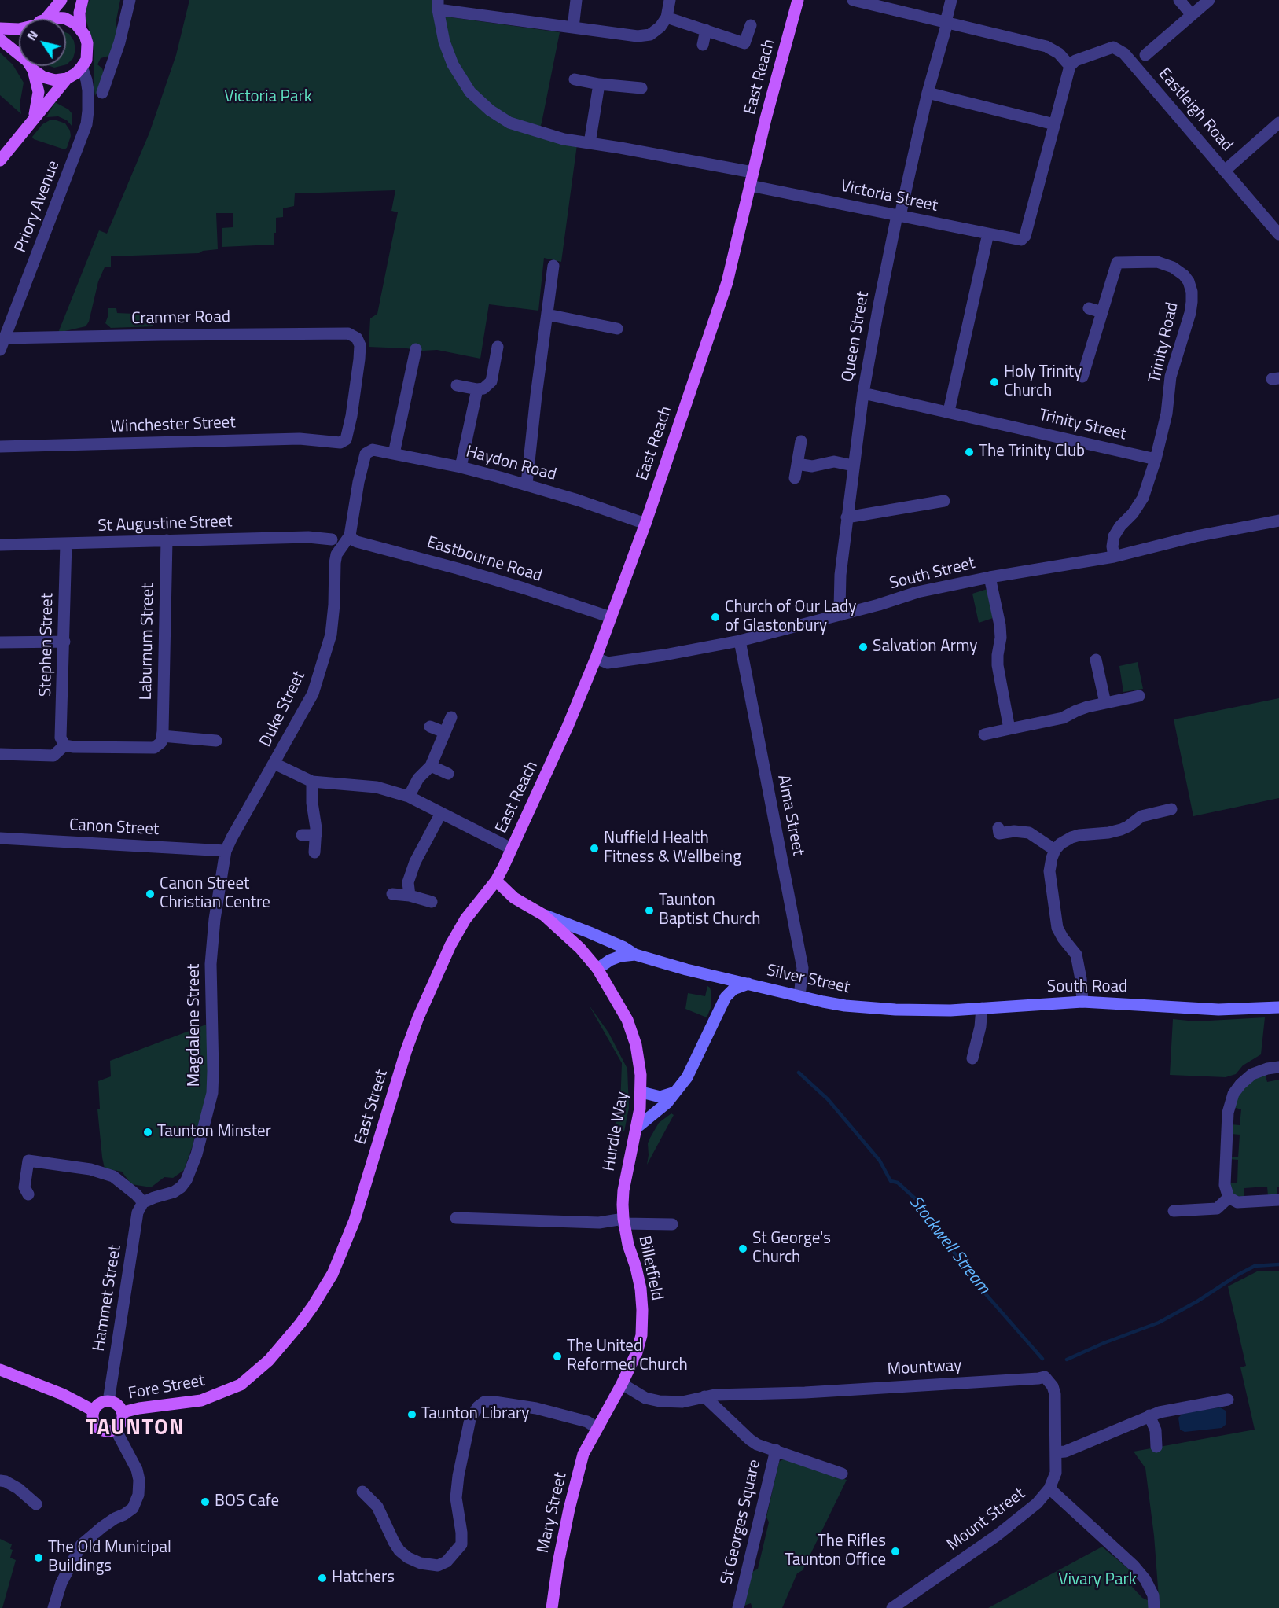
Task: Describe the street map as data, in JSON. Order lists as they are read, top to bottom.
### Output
{
  "streets": {
    "main road": [
      "East Reach",
      "Silver Street",
      "South Road",
      "East Street",
      "Hurdle Way",
      "Billetfield",
      "Fore Street",
      "Mary Street"
    ],
    "street": [
      "Eastleigh Road",
      "Victoria Street",
      "Priory Avenue",
      "Cranmer Road",
      "Queen Street",
      "Trinity Road",
      "Winchester Street",
      "Trinity Street",
      "Haydon Road",
      "St Augustine Street",
      "Eastbourne Road",
      "South Street",
      "Laburnum Street",
      "Stephen Street",
      "Duke Street",
      "Alma Street",
      "Canon Street",
      "Magdalene Street",
      "Hammet Street",
      "Mountway",
      "Mount Street",
      "St Georges Square"
    ]
  },
  "crossings": [
    ["East Reach", "Victoria Street"],
    ["East Reach", "Haydon Road"],
    ["East Reach", "Eastbourne Road"],
    ["East Reach", "South Street"],
    ["East Reach", "East Street"],
    ["East Reach", "Hurdle Way"],
    ["Victoria Street", "Queen Street"],
    ["Priory Avenue", "Cranmer Road"],
    ["Cranmer Road", "Winchester Street"],
    ["Queen Street", "Trinity Street"],
    ["Queen Street", "South Street"],
    ["Trinity Road", "Trinity Street"],
    ["Trinity Road", "South Street"],
    ["Haydon Road", "Duke Street"],
    ["St Augustine Street", "Laburnum Street"],
    ["St Augustine Street", "Stephen Street"],
    ["Eastbourne Road", "Duke Street"],
    ["South Street", "Alma Street"],
    ["Duke Street", "Canon Street"],
    ["Duke Street", "Magdalene Street"],
    ["Alma Street", "Silver Street"],
    ["Canon Street", "Magdalene Street"],
    ["Silver Street", "South Road"],
    ["Silver Street", "Hurdle Way"],
    ["Magdalene Street", "Hammet Street"],
    ["East Street", "Hurdle Way"],
    ["East Street", "Fore Street"],
    ["Hurdle Way", "Billetfield"],
    ["Billetfield", "Mountway"],
    ["Billetfield", "Mary Street"],
    ["Hammet Street", "Fore Street"],
    ["Mountway", "Mount Street"],
    ["Mountway", "St Georges Square"]
  ],
  "districts": ["TAUNTON"],
  "water": ["Stockwell Stream"],
  "parks": ["Victoria Park", "Vivary Park"],
  "places": [
    "Holy Trinity Church",
    "The Trinity Club",
    "Church of Our Lady of Glastonbury",
    "Salvation Army",
    "Nuffield Health Fitness & Wellbeing",
    "Canon Street Christian Centre",
    "Taunton Baptist Church",
    "Taunton Minster",
    "St George's Church",
    "The United Reformed Church",
    "Taunton Library",
    "BOS Cafe",
    "The Rifles Taunton Office",
    "The Old Municipal Buildings",
    "Hatchers"
  ],
  "north": "top left"
}
